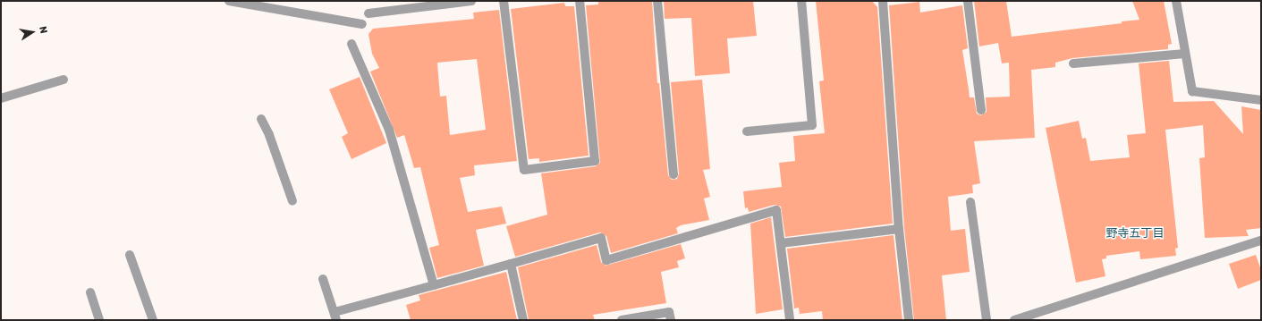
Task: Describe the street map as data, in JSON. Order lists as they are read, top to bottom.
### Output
{
  "districts": ["野寺五丁目"],
  "north": "right"
}
